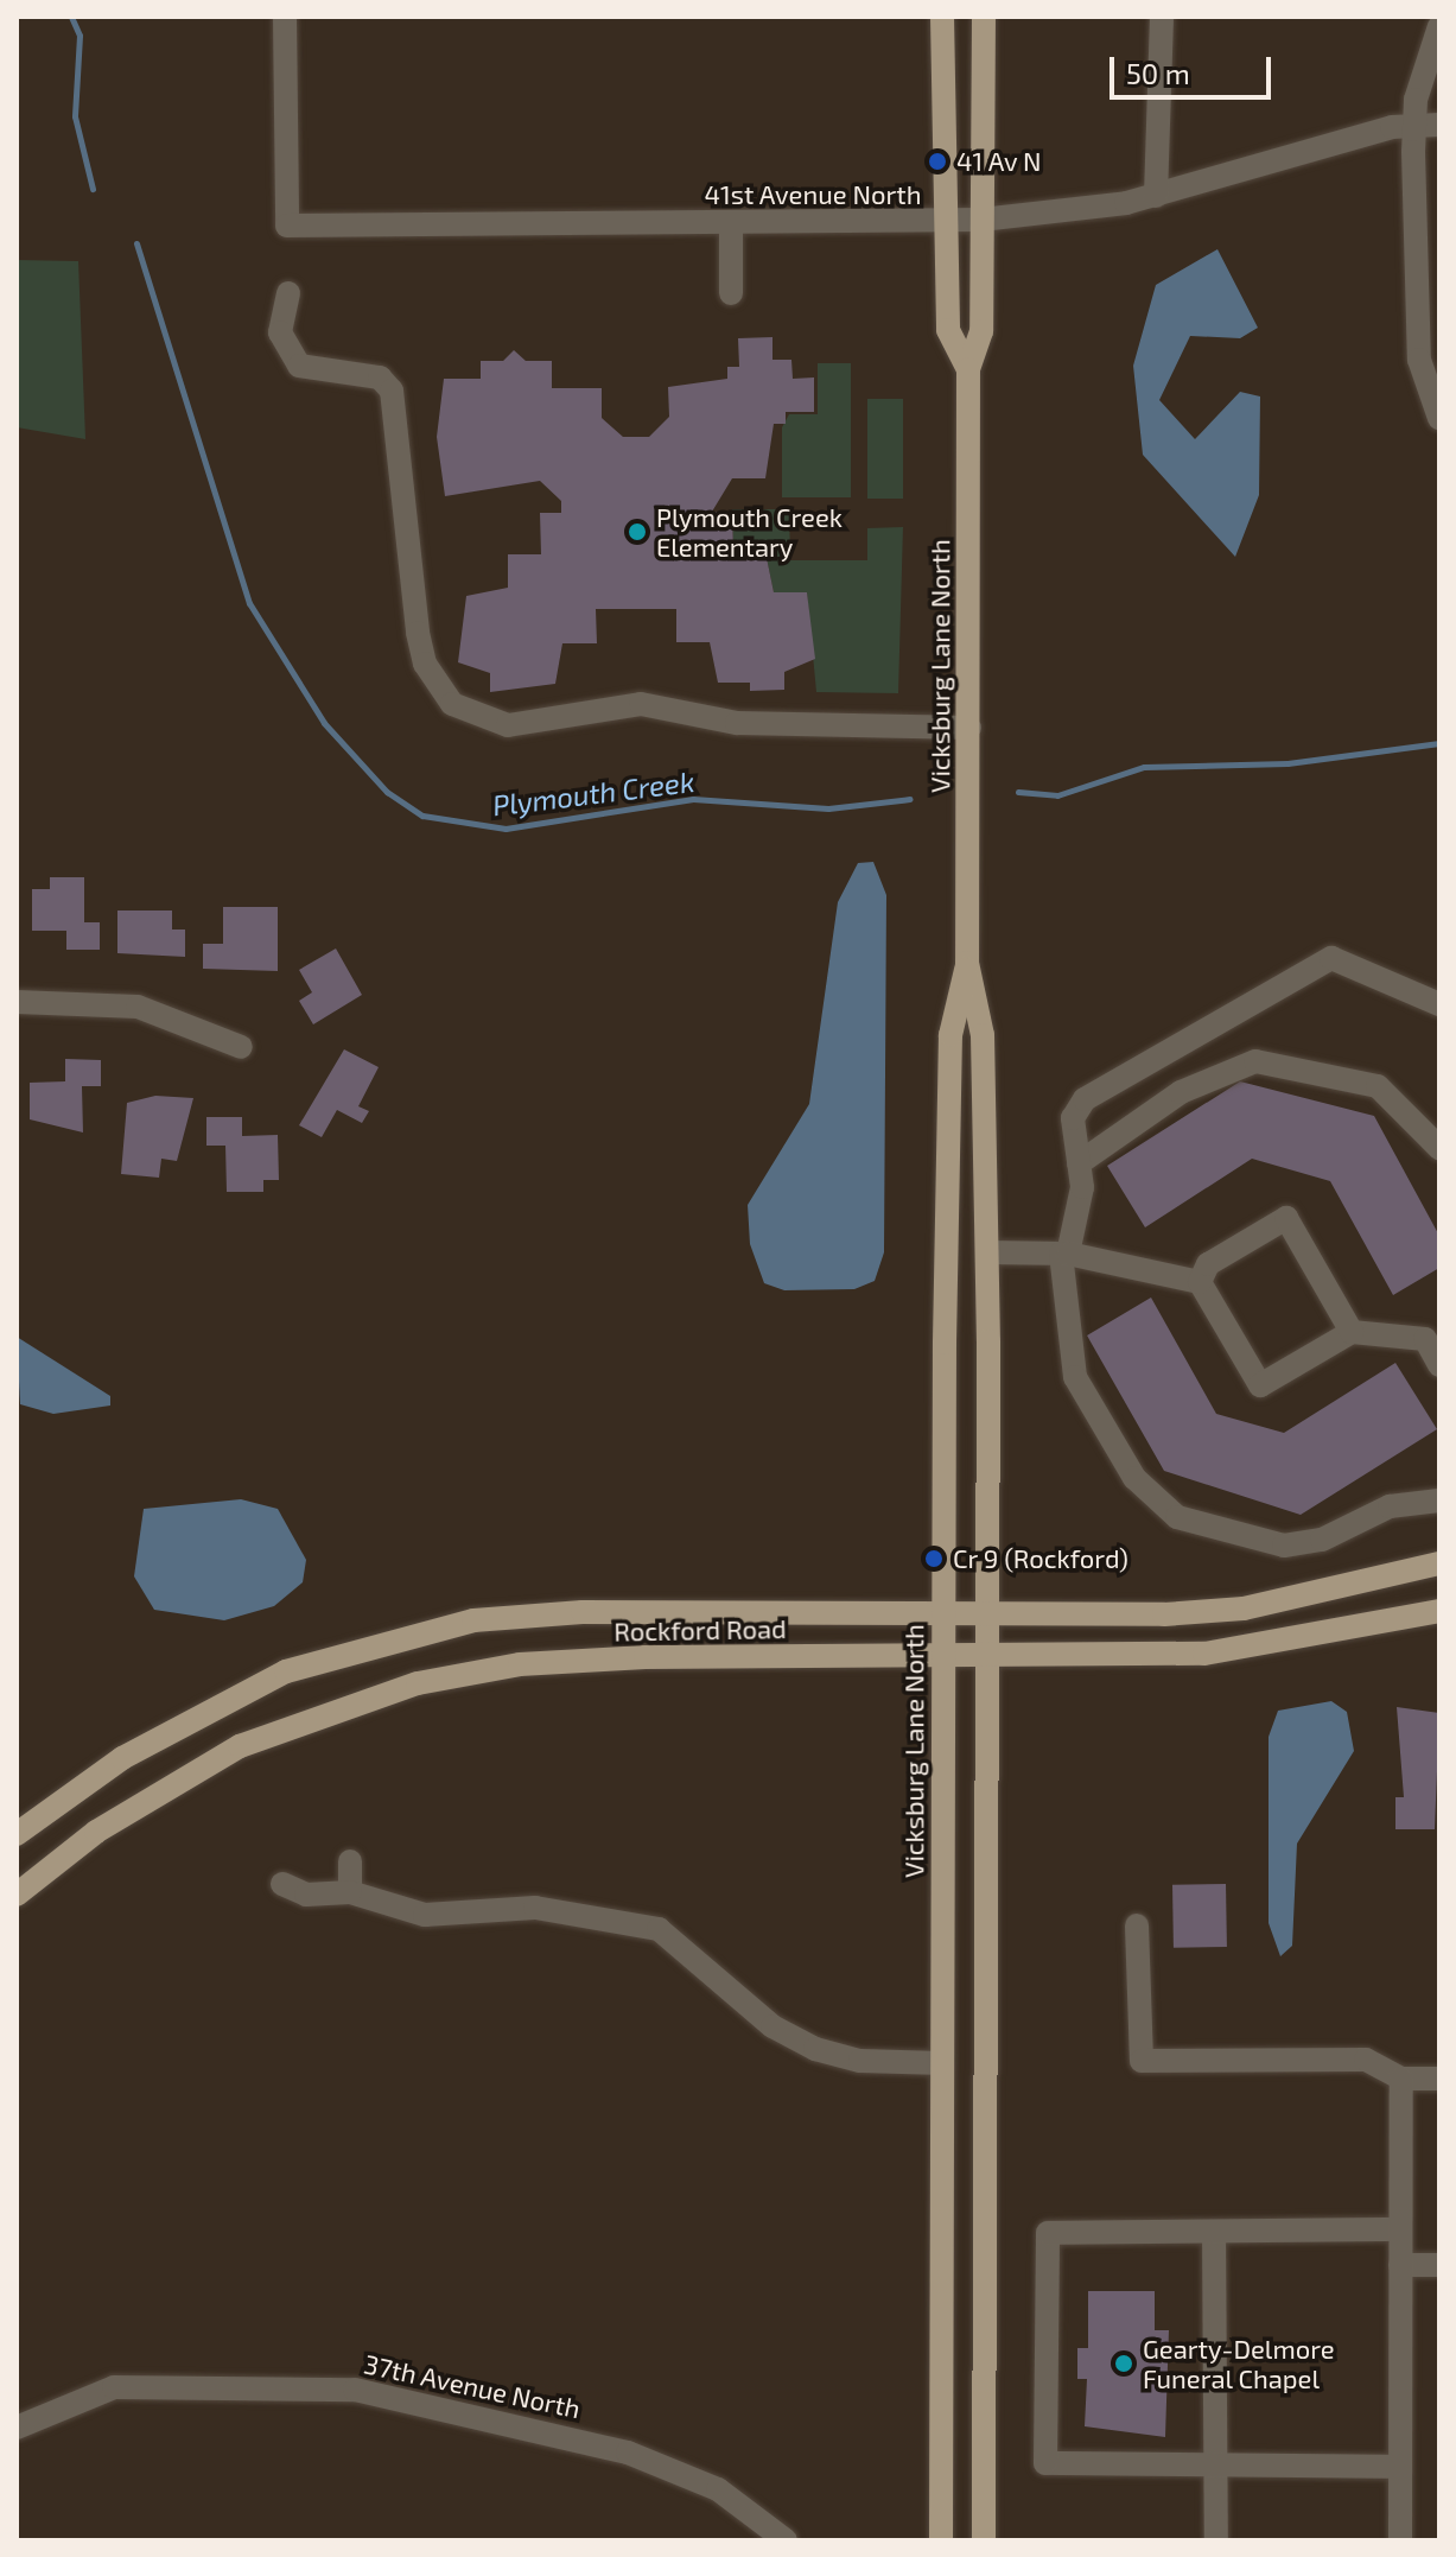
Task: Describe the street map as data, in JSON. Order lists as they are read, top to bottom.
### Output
{
  "streets": {
    "main road": ["Vicksburg Lane North", "Rockford Road"],
    "street": ["41st Avenue North", "37th Avenue North"]
  },
  "crossings": [
    ["41st Avenue North", "Vicksburg Lane North"],
    ["Vicksburg Lane North", "Rockford Road"]
  ],
  "water": ["Plymouth Creek"],
  "places": [
    "41 Av N",
    "Plymouth Creek Elementary",
    "Cr 9 (Rockford)",
    "Gearty-Delmore Funeral Chapel"
  ],
  "scale_bar": "50 m"
}
